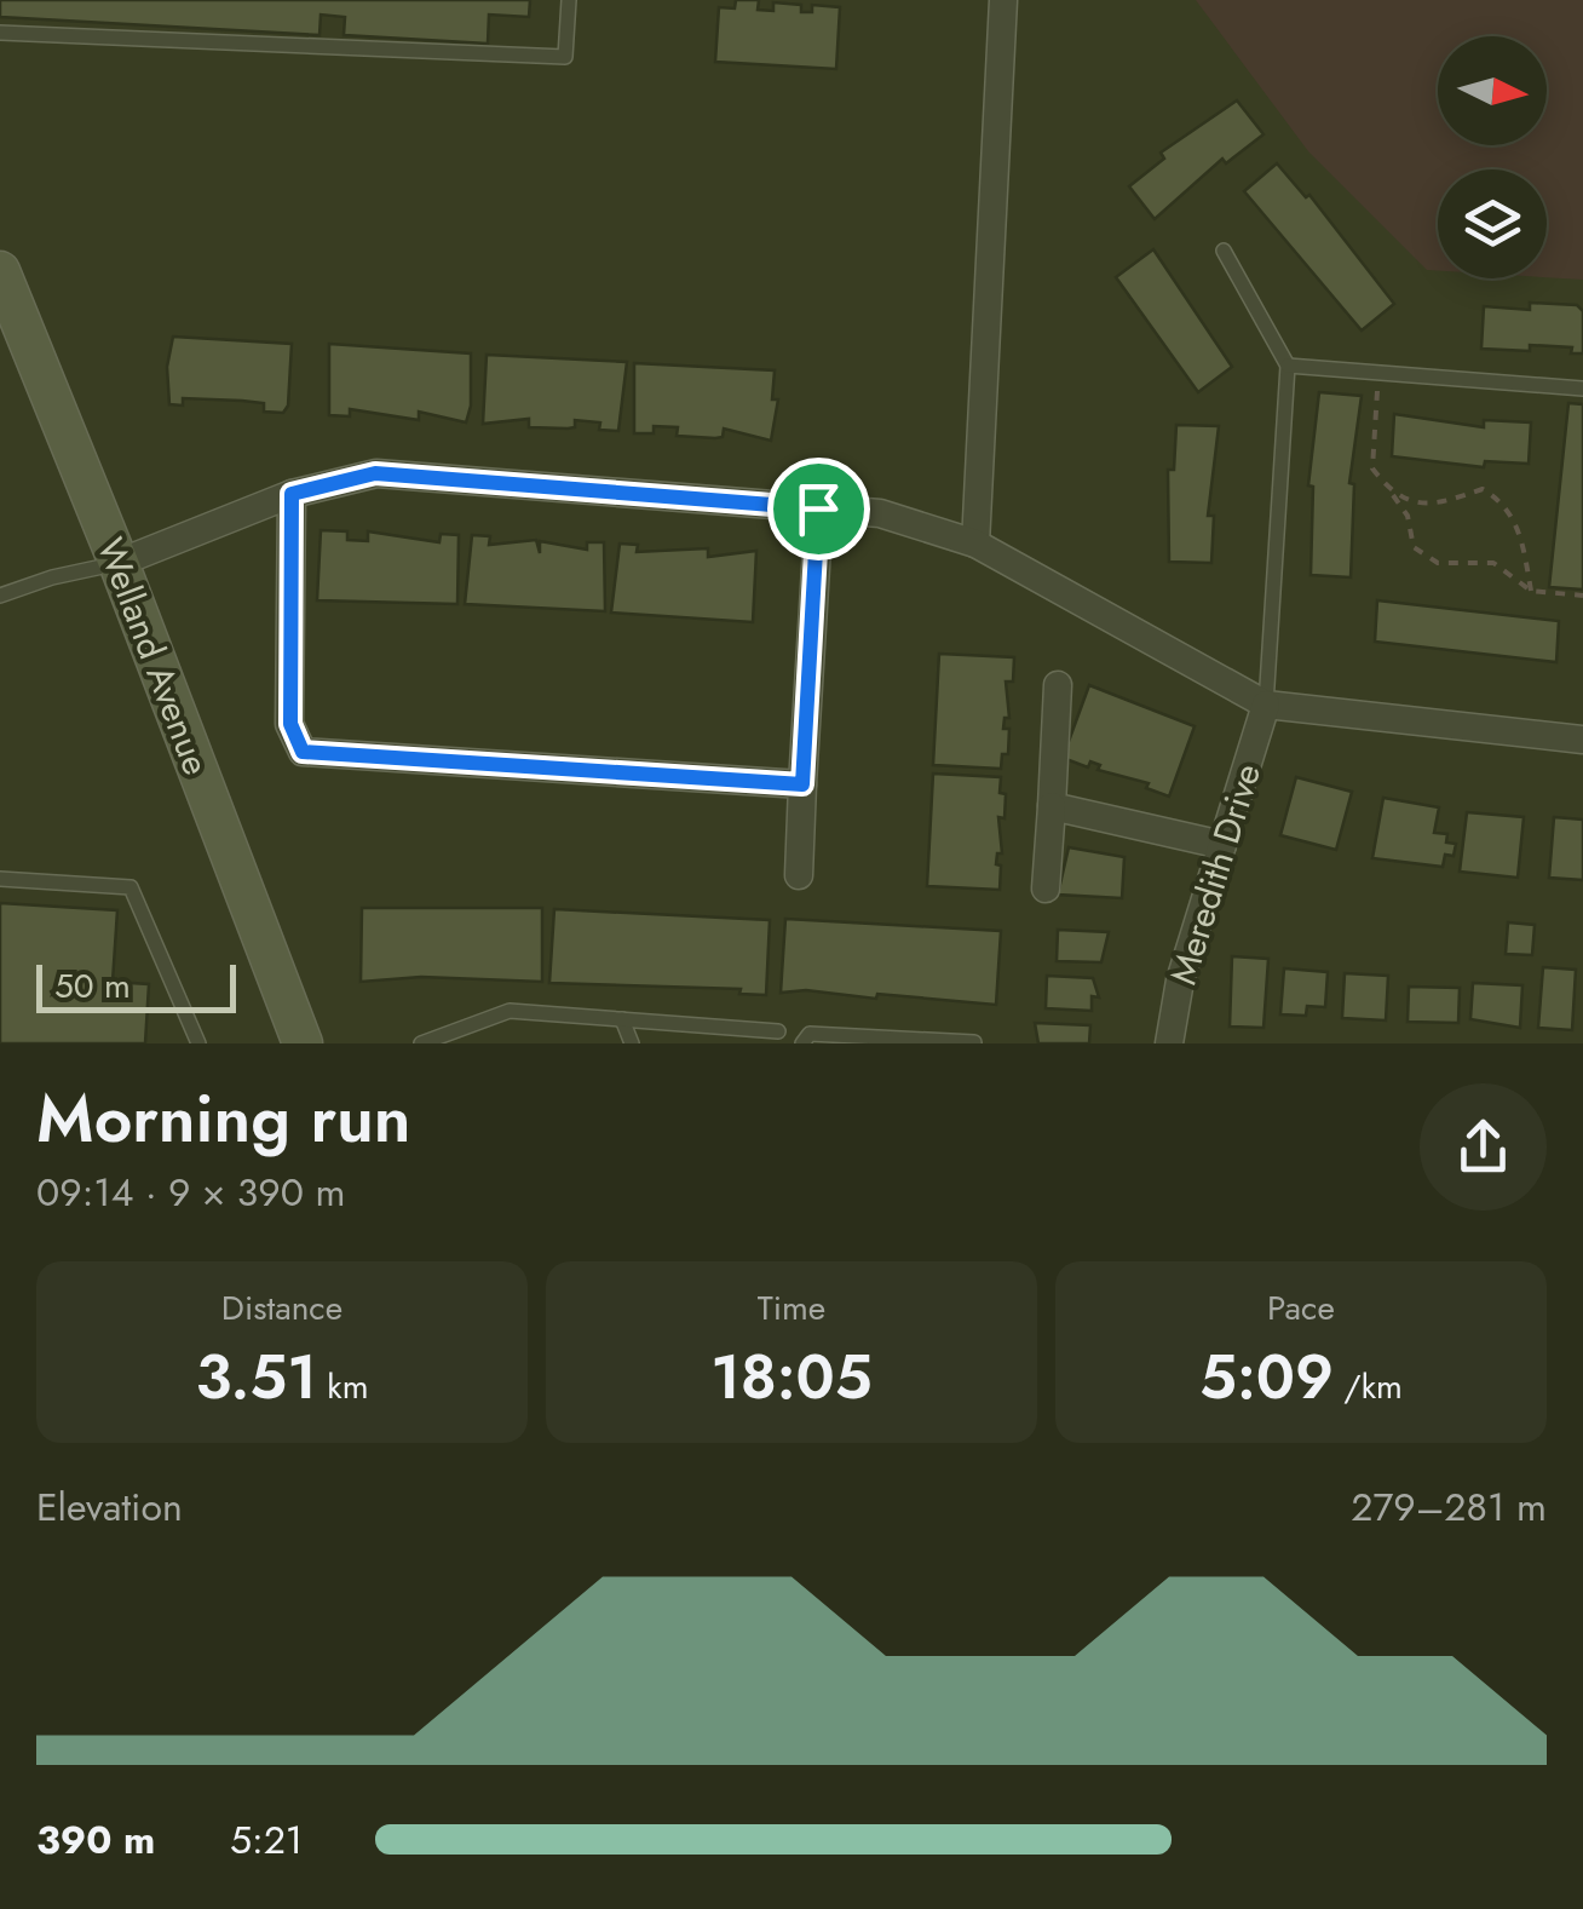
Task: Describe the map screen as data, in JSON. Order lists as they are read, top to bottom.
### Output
{
  "streets": {
    "street": ["Welland Avenue", "Meredith Drive"]
  },
  "scale_bar": "50 m",
  "north": "right",
  "page": {
    "scale": "50 m",
    "heading": ["Morning run", "09:14 · 9 × 390 m"],
    "stats": [
      ["Distance", "3.51 km"],
      ["Time", "18:05"],
      ["Pace", "5:09 /km"]
    ],
    "chart": ["Elevation", "279–281 m"],
    "list": [
      {
        "name": "390 m",
        "note": "5:21"
      }
    ]
  }
}
